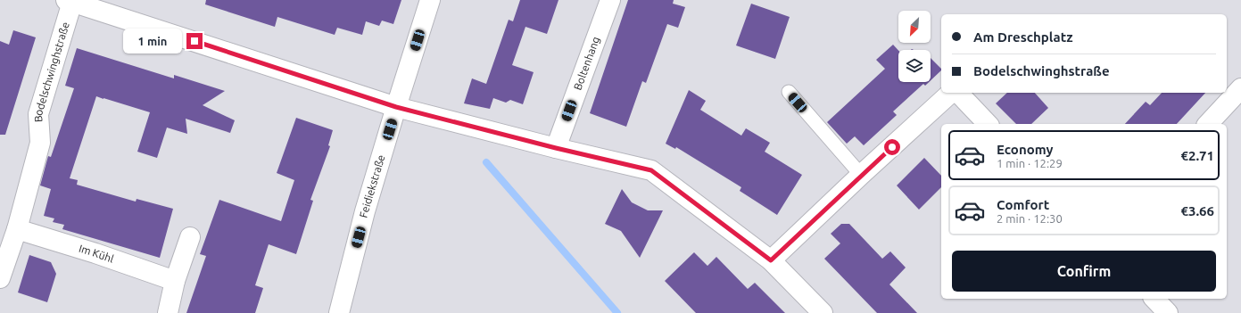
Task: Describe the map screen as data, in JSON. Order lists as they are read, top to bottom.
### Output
{
  "streets": {
    "street": [
      "Boltenhang",
      "Bodelschwinghstraße",
      "Feidiekstraße",
      "Im Kühl"
    ]
  },
  "crossings": [
    ["Bodelschwinghstraße", "Feidiekstraße"],
    ["Bodelschwinghstraße", "Im Kühl"]
  ],
  "north": "bottom left",
  "page": {
    "banner": ["Am Dreschplatz", "Bodelschwinghstraße"],
    "bubble": "1 min",
    "list": [
      {
        "name": "Economy",
        "note": "1 min · 12:29",
        "value": "€2.71"
      },
      {
        "name": "Comfort",
        "note": "2 min · 12:30",
        "value": "€3.66"
      }
    ],
    "buttons": "Confirm"
  }
}
